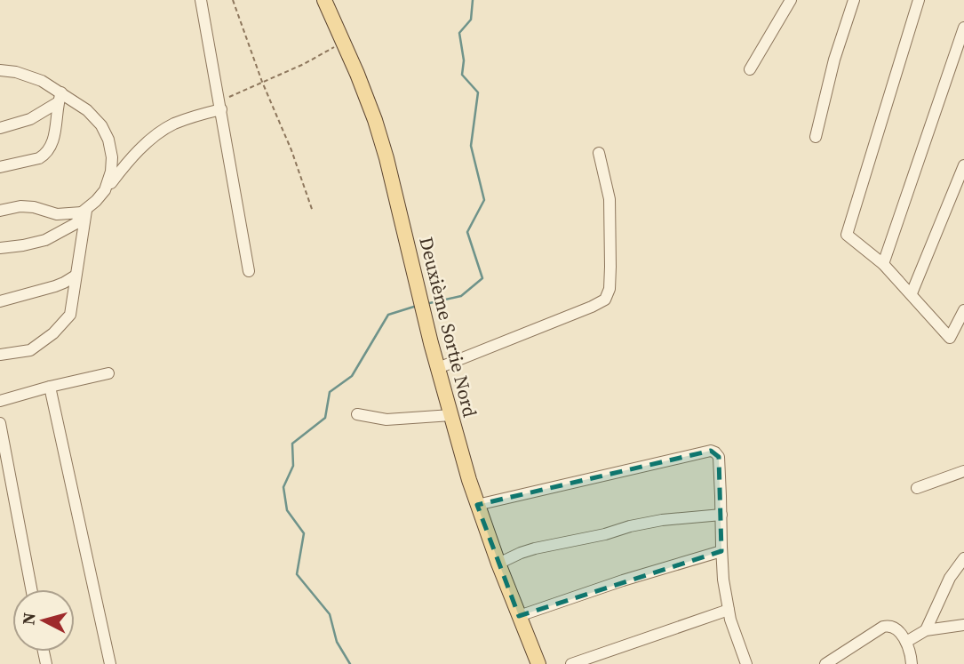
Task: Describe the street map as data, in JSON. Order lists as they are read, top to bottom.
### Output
{
  "streets": {
    "main road": ["Deuxième Sortie Nord"]
  },
  "north": "left"
}
